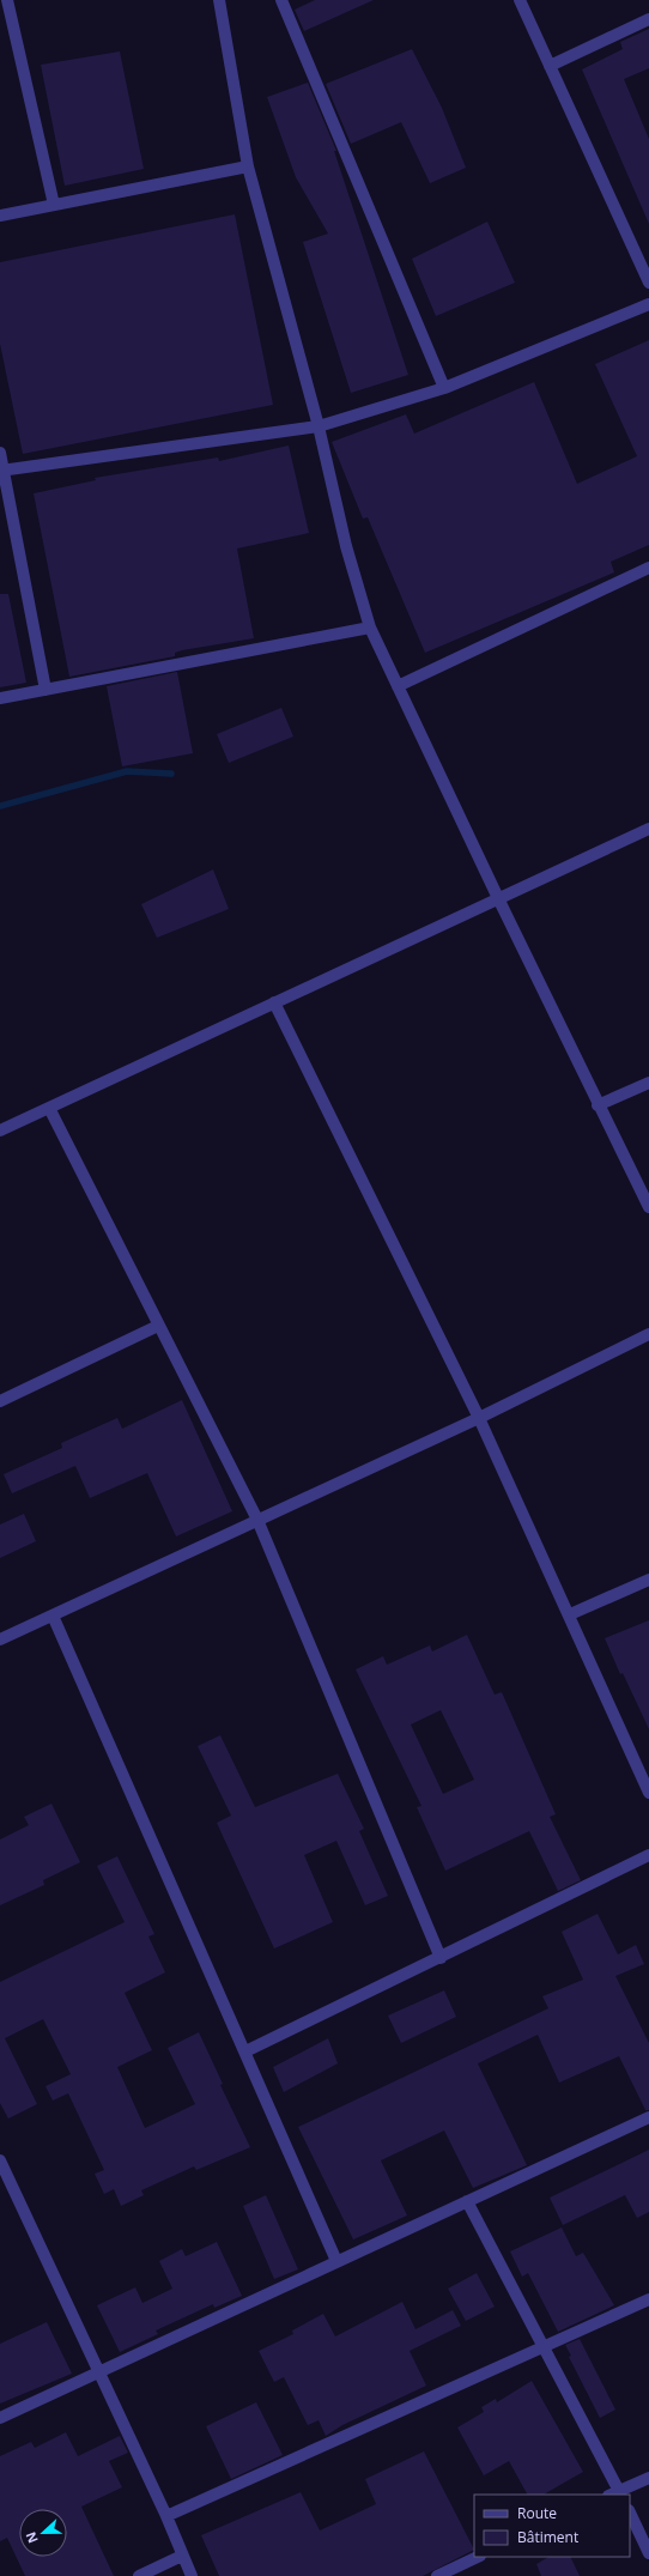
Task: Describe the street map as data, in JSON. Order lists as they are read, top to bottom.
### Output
{
  "legend": ["Route", "Bâtiment"],
  "north": "left"
}
